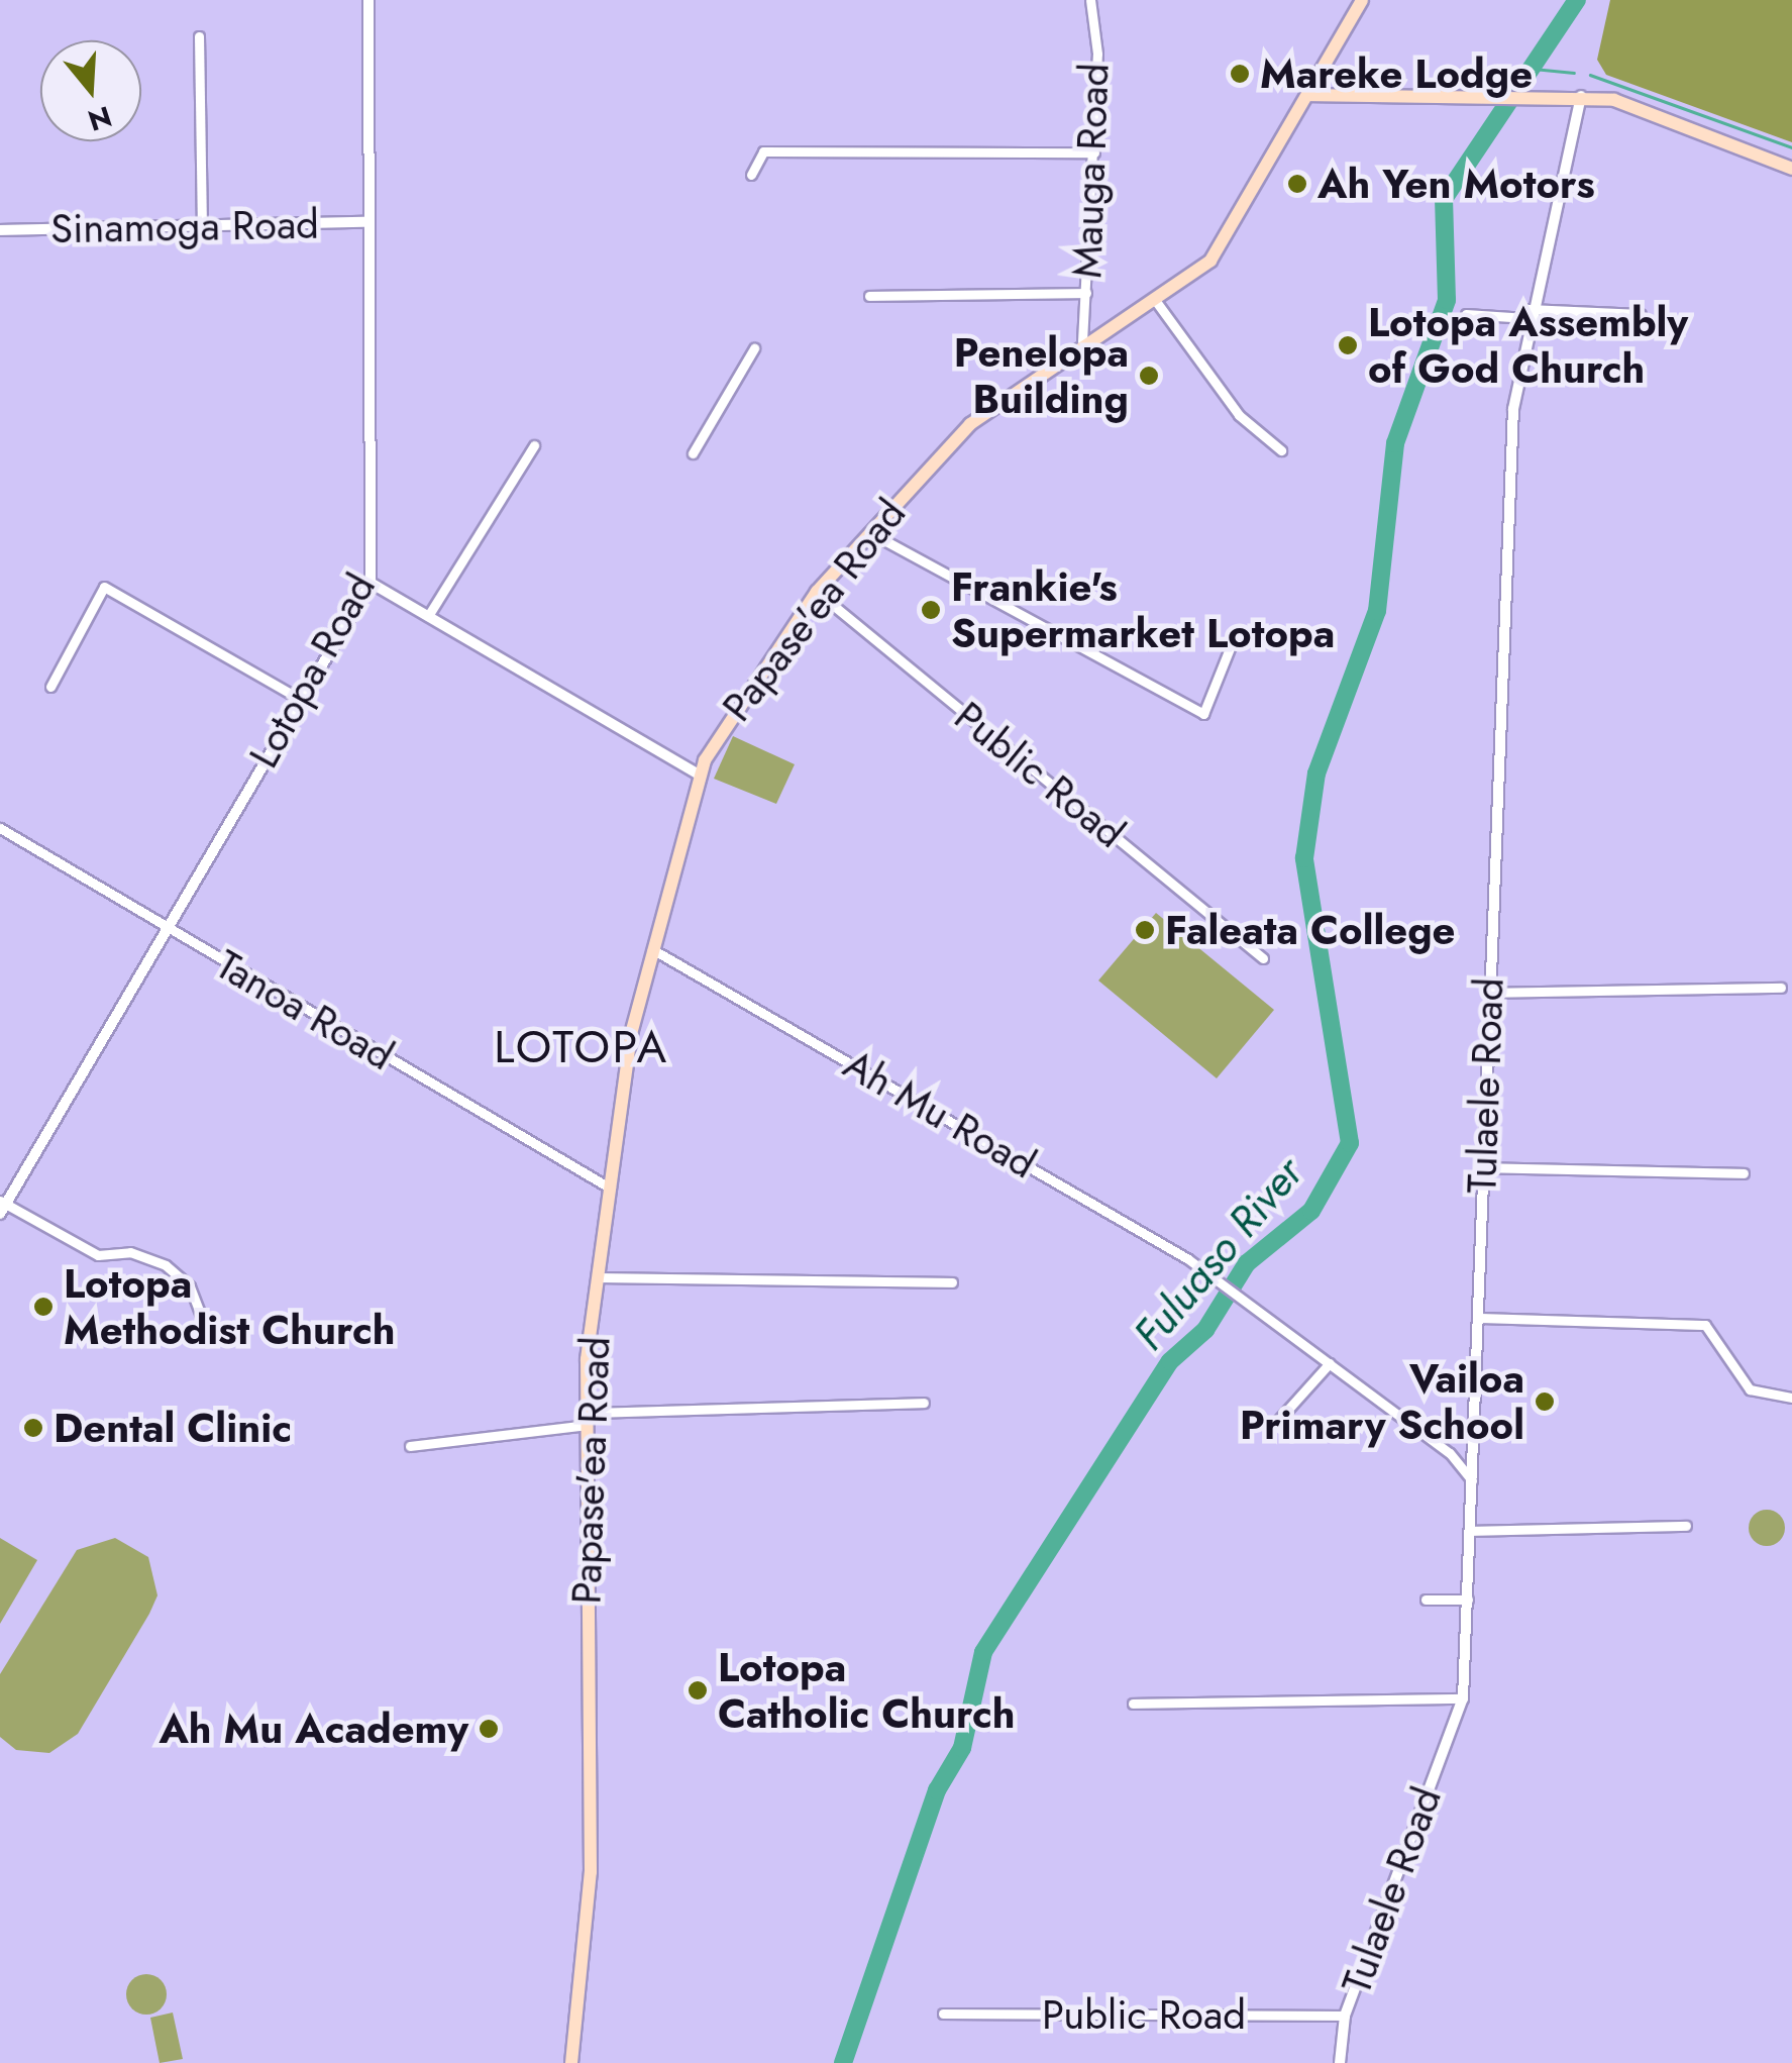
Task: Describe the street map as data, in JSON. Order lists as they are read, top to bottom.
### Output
{
  "streets": {
    "main road": ["Papase'ea Road"],
    "street": [
      "Mauga Road",
      "Sinamoga Road",
      "Lotopa Road",
      "Public Road",
      "Tanoa Road",
      "Tulaele Road",
      "Ah Mu Road"
    ]
  },
  "crossings": [
    ["Mauga Road", "Papase'ea Road"],
    ["Sinamoga Road", "Lotopa Road"],
    ["Papase'ea Road", "Public Road"],
    ["Papase'ea Road", "Tanoa Road"],
    ["Papase'ea Road", "Ah Mu Road"],
    ["Lotopa Road", "Tanoa Road"],
    ["Public Road", "Tulaele Road"]
  ],
  "districts": ["LOTOPA"],
  "water": ["Fuluaso River"],
  "places": [
    "Mareke Lodge",
    "Ah Yen Motors",
    "Lotopa Assembly of God Church",
    "Penelopa Building",
    "Frankie's Supermarket Lotopa",
    "Faleata College",
    "Lotopa Methodist Church",
    "Vailoa Primary School",
    "Dental Clinic",
    "Lotopa Catholic Church",
    "Ah Mu Academy"
  ],
  "north": "bottom"
}
